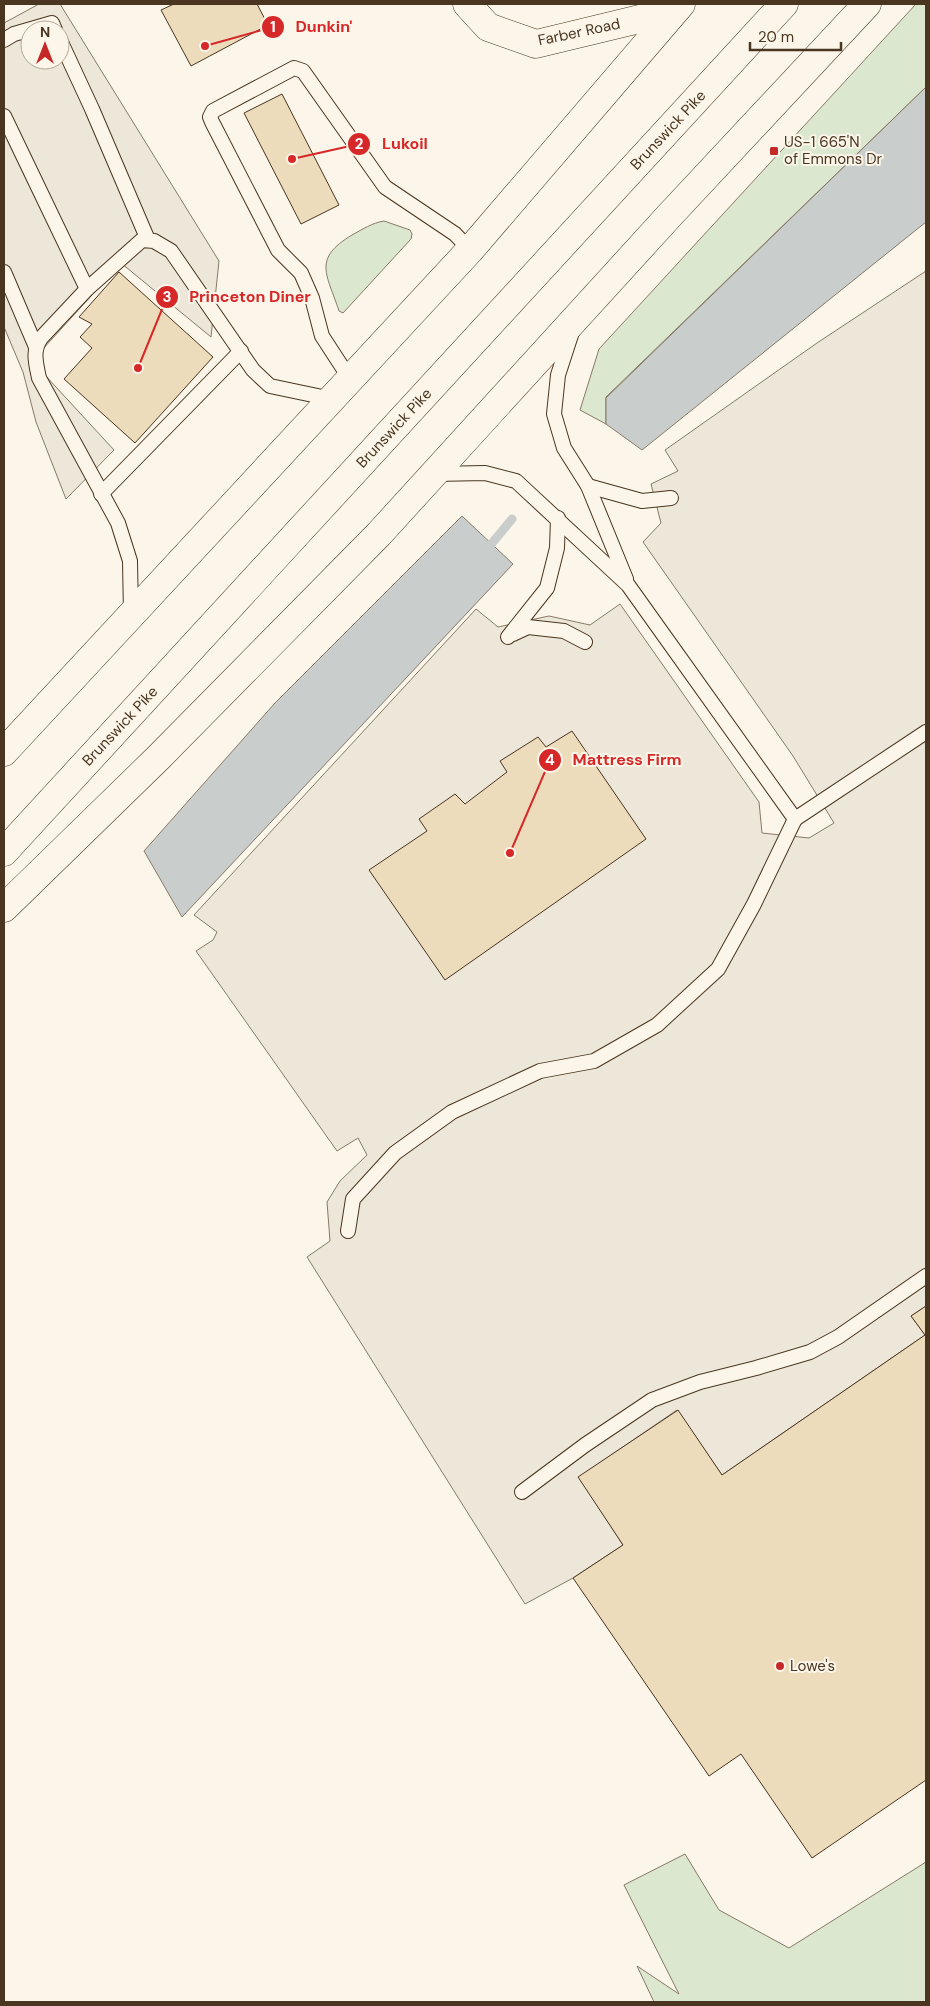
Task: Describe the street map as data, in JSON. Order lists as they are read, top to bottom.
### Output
{
  "streets": {
    "main road": ["Farber Road", "Brunswick Pike"]
  },
  "places": {
    "other": [
      "Dunkin'",
      "Lukoil",
      "Princeton Diner",
      "Mattress Firm",
      "Lowe's"
    ],
    "transit": ["US-1 665'N of Emmons Dr"]
  },
  "scale_bar": "20 m",
  "north": "top"
}
